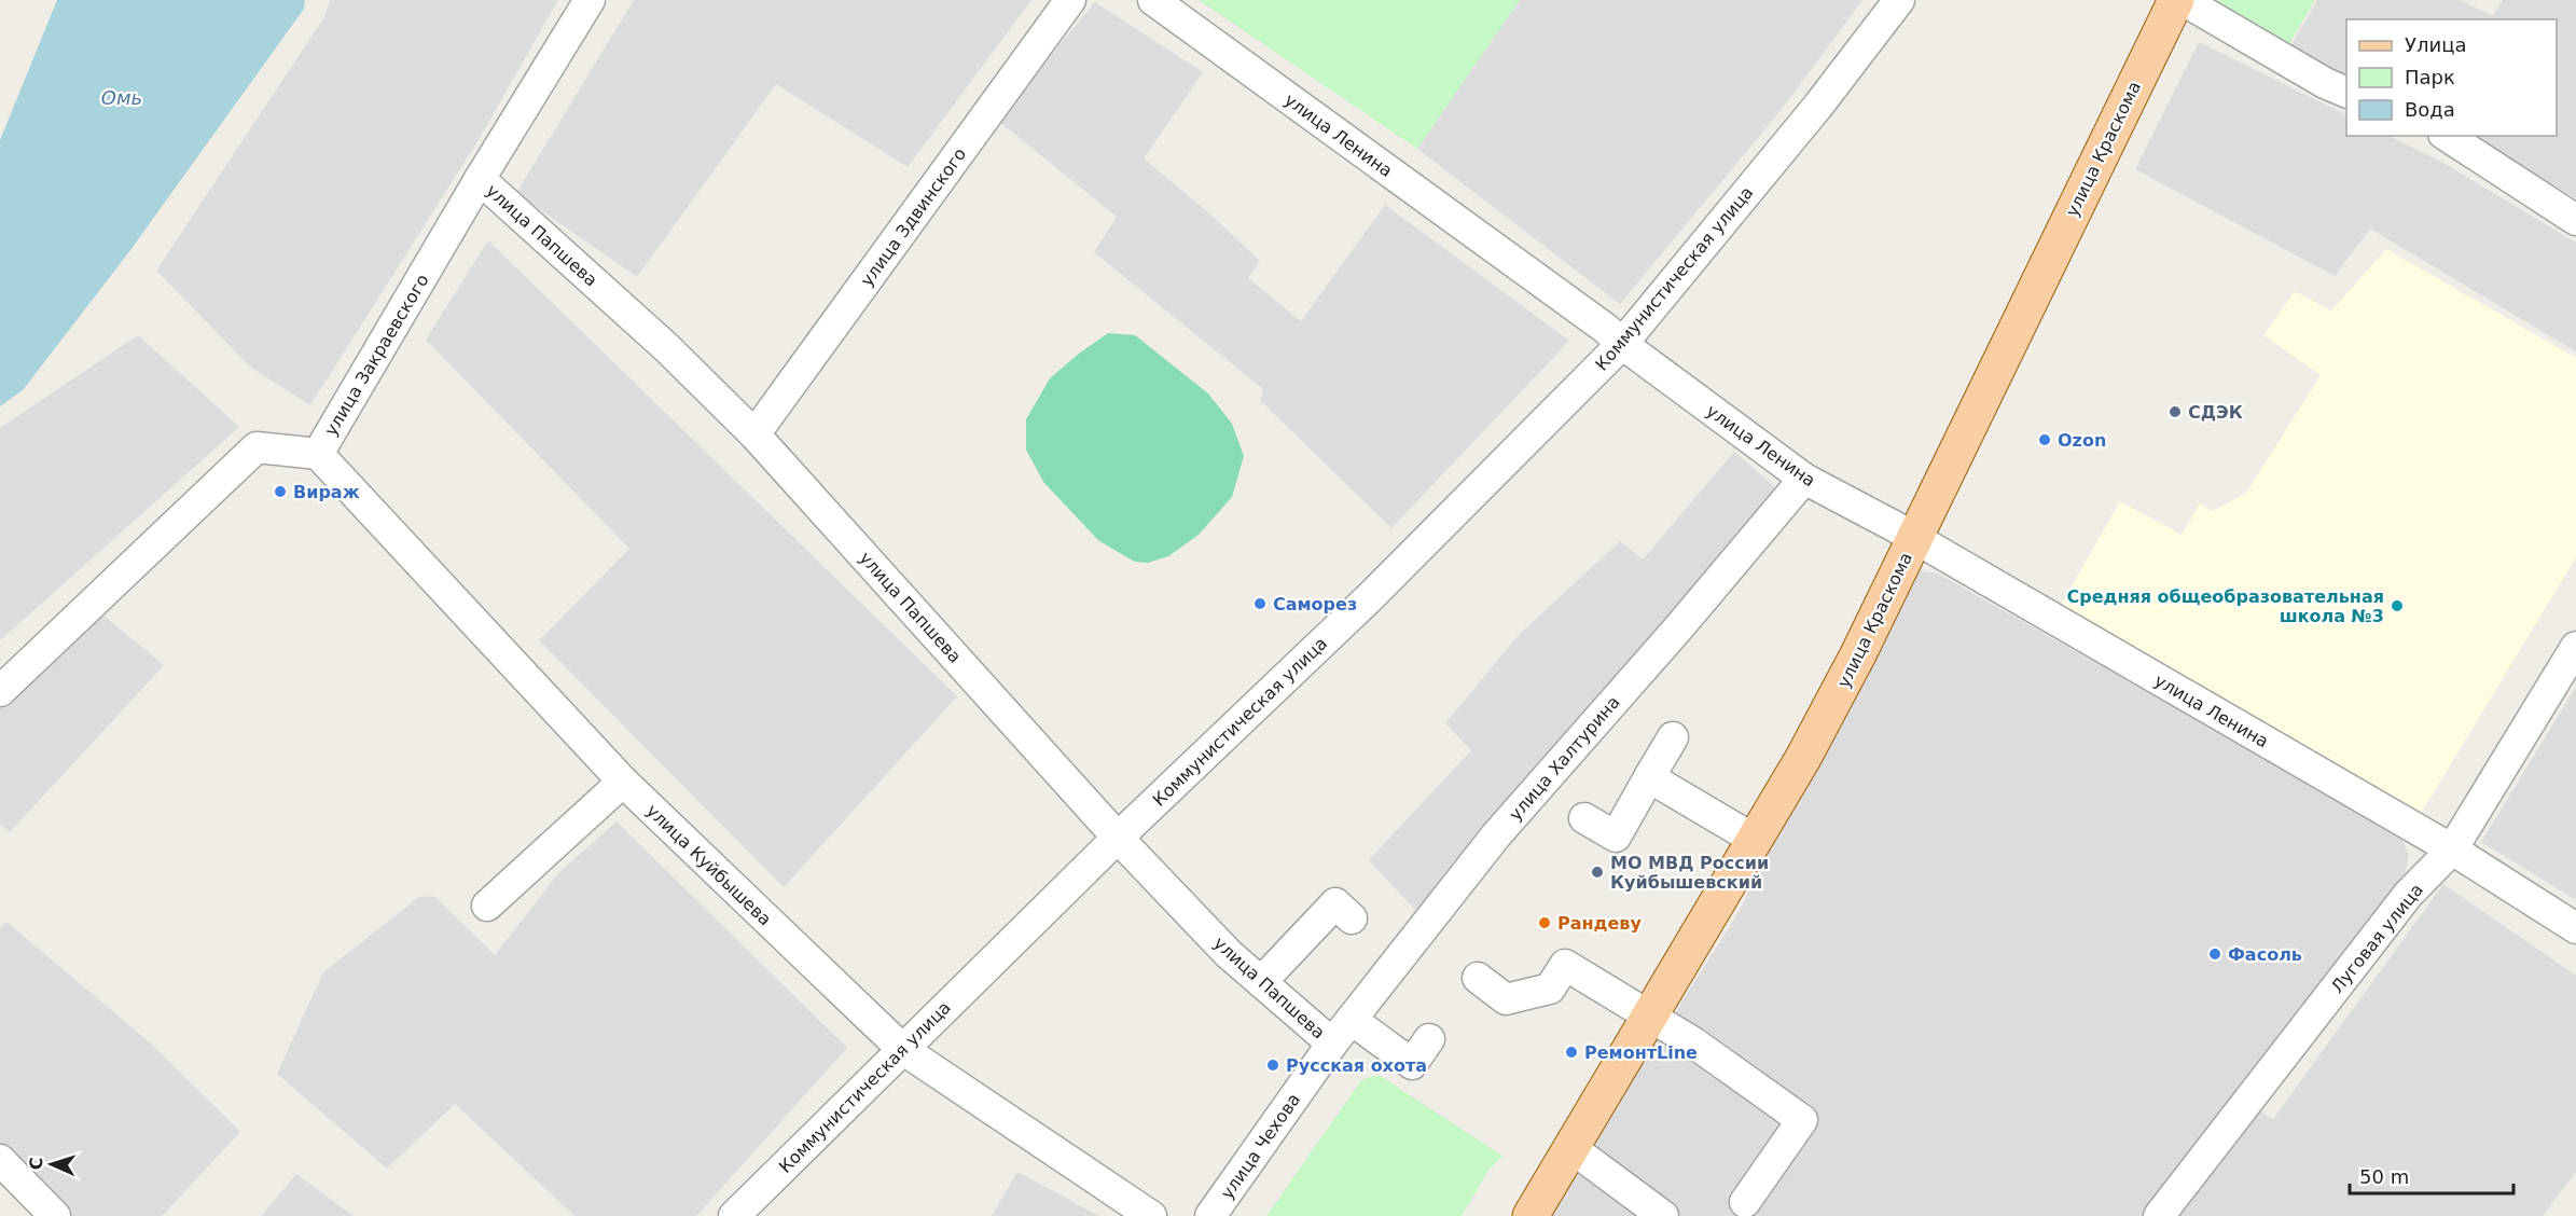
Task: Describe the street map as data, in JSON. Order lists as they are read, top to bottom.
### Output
{
  "streets": {
    "main road": ["улица Краскома"],
    "street": [
      "улица Ленина",
      "улица Здвинского",
      "улица Папшева",
      "Коммунистическая улица",
      "улица Закраевского",
      "улица Халтурина",
      "улица Куйбышева",
      "Луговая улица",
      "улица Чехова"
    ]
  },
  "crossings": [
    ["улица Ленина", "улица Краскома"],
    ["улица Ленина", "Коммунистическая улица"],
    ["улица Ленина", "улица Халтурина"],
    ["улица Ленина", "Луговая улица"],
    ["улица Здвинского", "улица Папшева"],
    ["улица Папшева", "Коммунистическая улица"],
    ["улица Папшева", "улица Закраевского"],
    ["улица Папшева", "улица Халтурина"],
    ["улица Папшева", "улица Чехова"],
    ["Коммунистическая улица", "улица Куйбышева"],
    ["улица Закраевского", "улица Куйбышева"],
    ["улица Халтурина", "улица Чехова"]
  ],
  "water": ["Омь"],
  "places": [
    "СДЭК",
    "Ozon",
    "Вираж",
    "Саморез",
    "Средняя общеобразовательная школа №3",
    "МО МВД России Куйбышевский",
    "Рандеву",
    "Фасоль",
    "РемонтLine",
    "Русская охота"
  ],
  "legend": ["Улица", "Парк", "Вода"],
  "scale_bar": "50 m",
  "north": "left"
}
